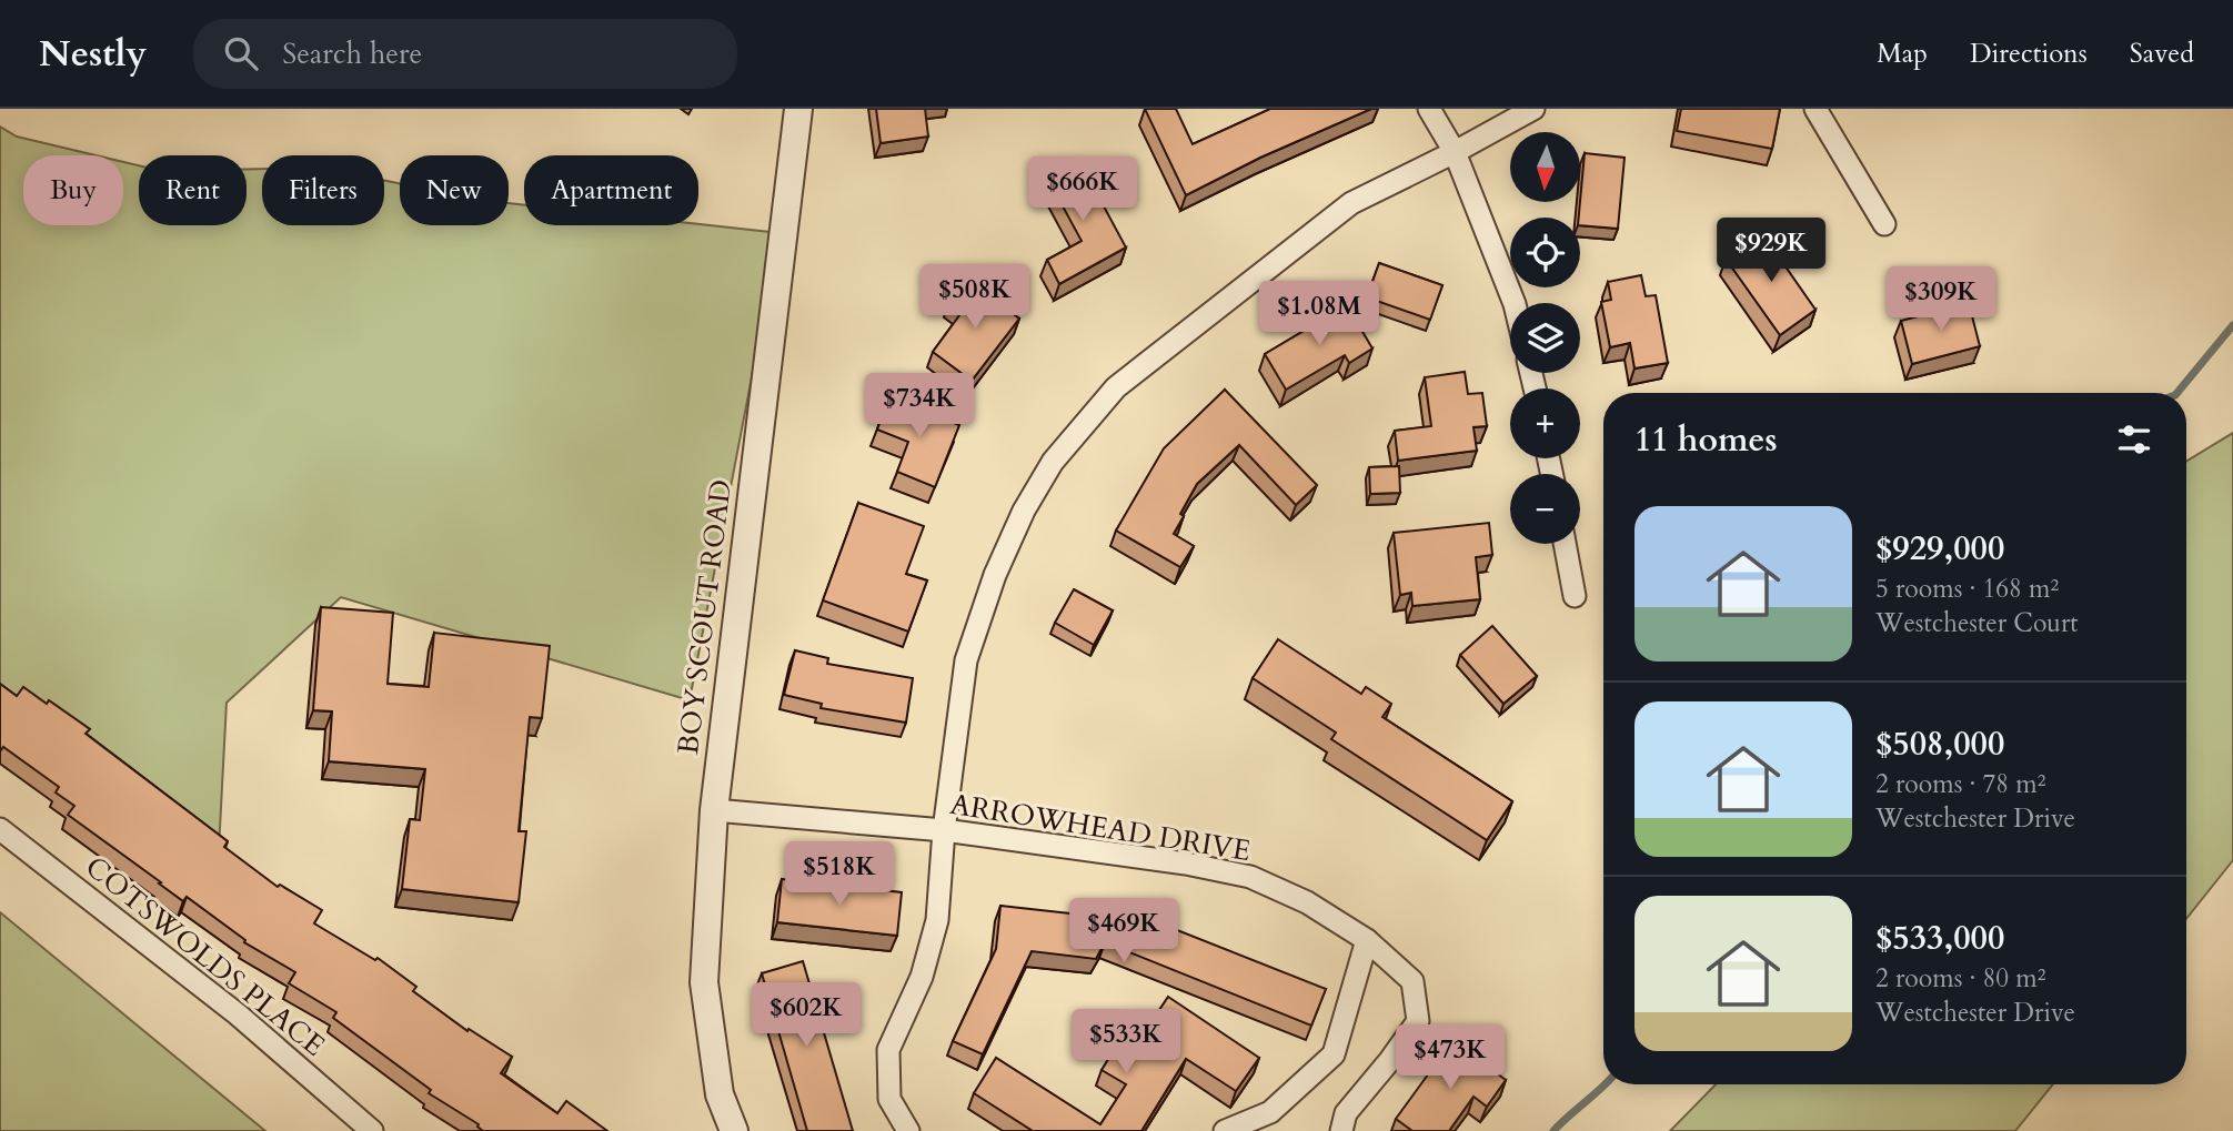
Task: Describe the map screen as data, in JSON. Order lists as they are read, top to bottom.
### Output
{
  "streets": {
    "street": ["BOY SCOUT ROAD", "ARROWHEAD DRIVE", "COTSWOLDS PLACE"]
  },
  "crossings": [
    ["BOY SCOUT ROAD", "ARROWHEAD DRIVE"]
  ],
  "north": "bottom",
  "page": {
    "header": "Nestly",
    "search": "Search here",
    "nav": ["Map", "Directions", "Saved"],
    "map_buttons": ["+", "−"],
    "chip": [
      "Buy",
      "Rent",
      "Filters",
      "New",
      "Apartment"
    ],
    "price": [
      "$666K",
      "$929K",
      "$508K",
      "$309K",
      "$1.08M",
      "$734K",
      "$518K",
      "$469K",
      "$602K",
      "$533K",
      "$473K"
    ],
    "heading": "11 homes",
    "list": [
      {
        "name": "$929,000",
        "note": "5 rooms · 168 m² · Westchester Court"
      },
      {
        "name": "$508,000",
        "note": "2 rooms · 78 m² · Westchester Drive"
      },
      {
        "name": "$533,000",
        "note": "2 rooms · 80 m² · Westchester Drive"
      }
    ]
  }
}
